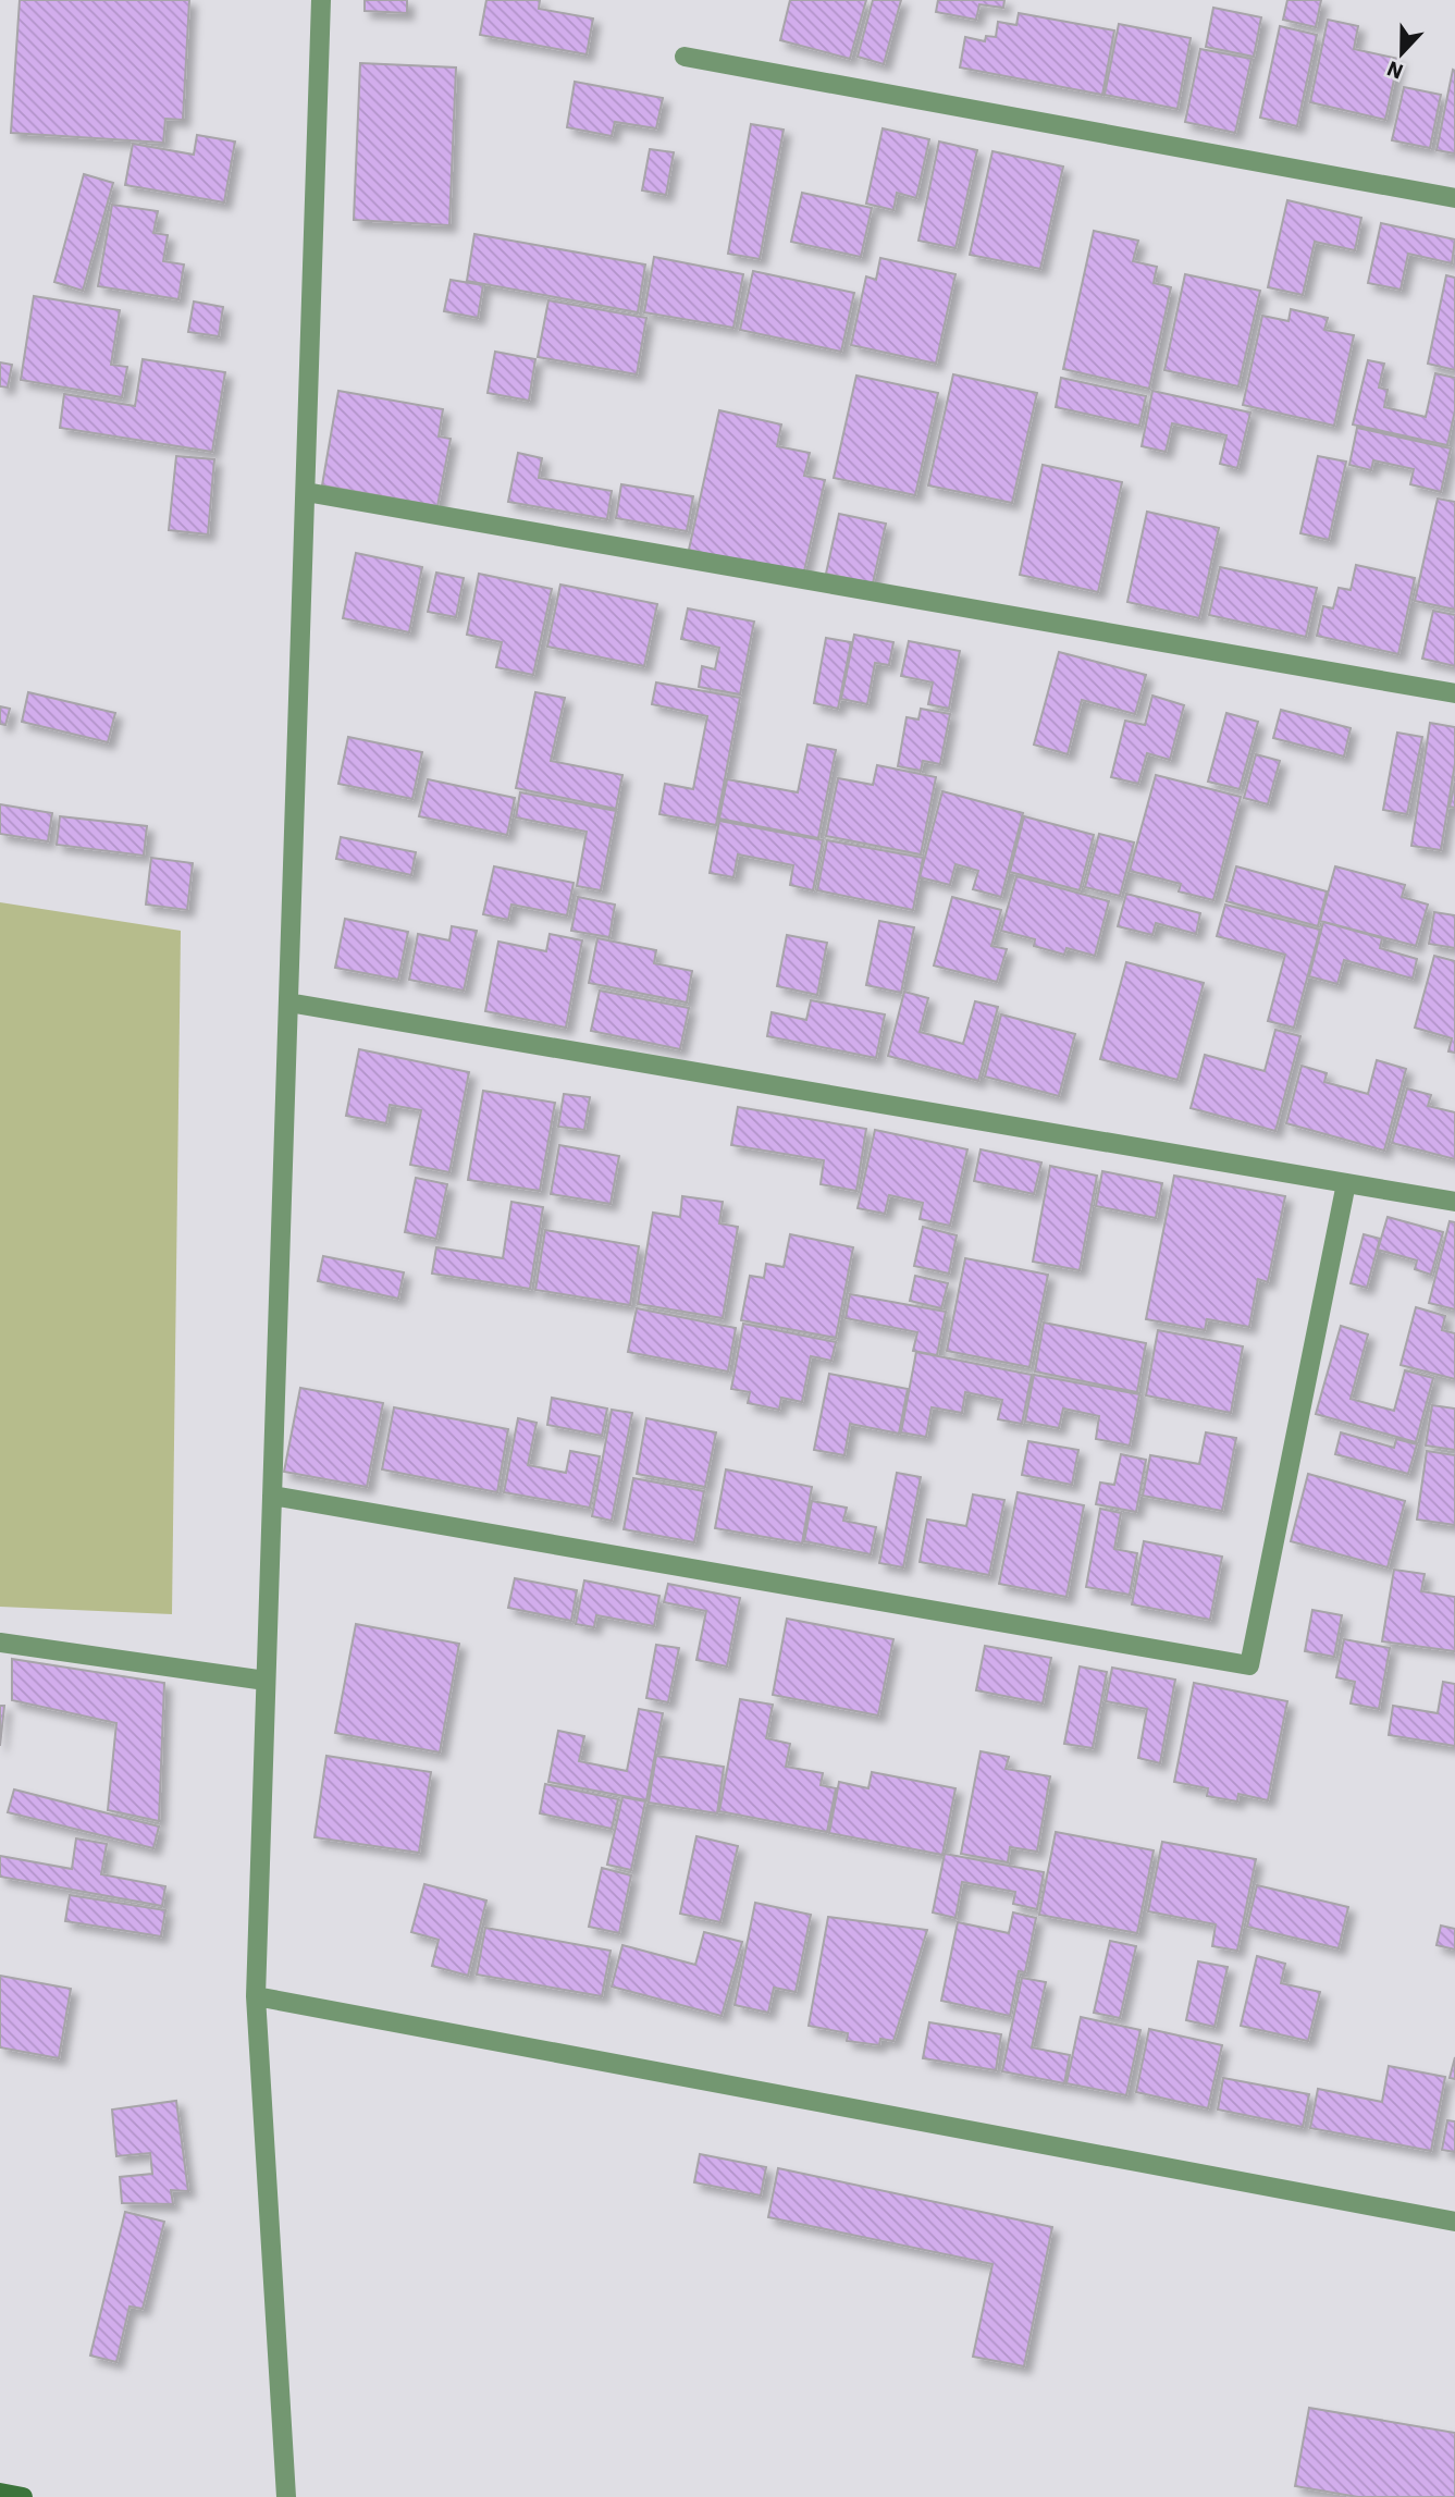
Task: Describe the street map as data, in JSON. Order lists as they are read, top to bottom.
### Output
{
  "north": "bottom"
}
